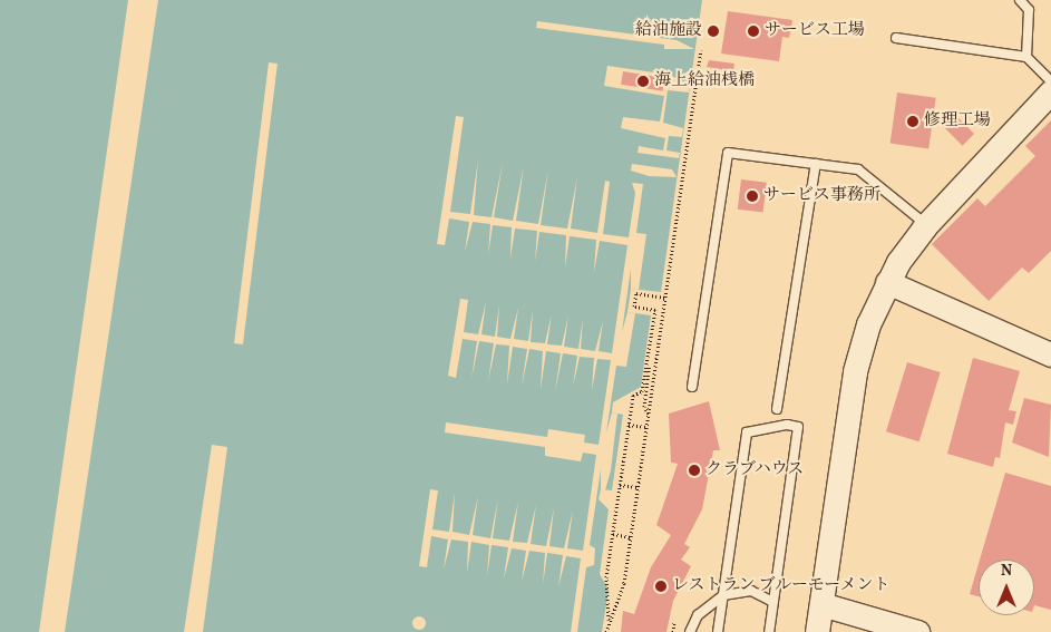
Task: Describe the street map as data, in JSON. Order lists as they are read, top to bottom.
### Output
{
  "places": [
    "給油施設",
    "サービス工場",
    "海上給油桟橋",
    "修理工場",
    "サービス事務所",
    "クラブハウス",
    "レストラン ブルーモーメント"
  ],
  "north": "top"
}
